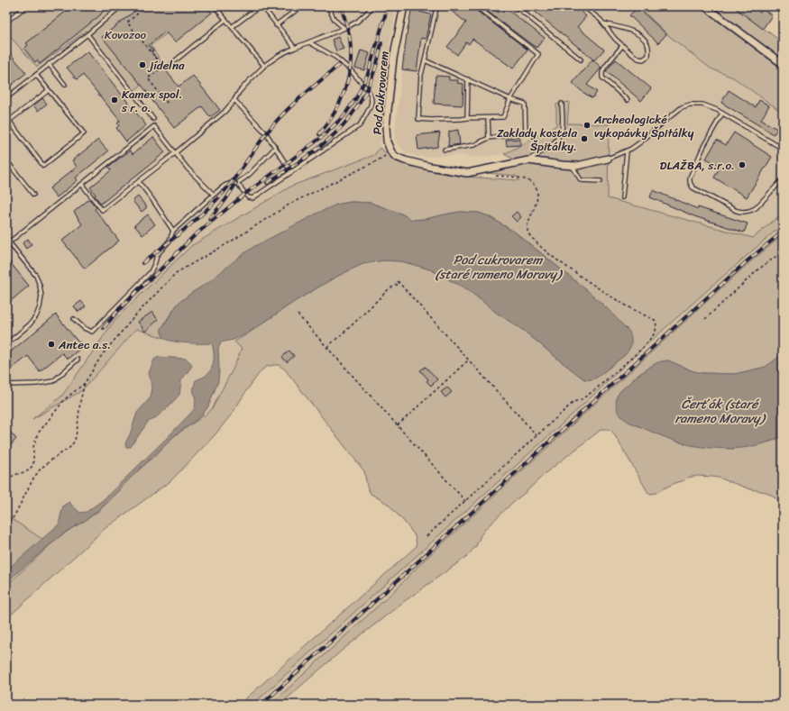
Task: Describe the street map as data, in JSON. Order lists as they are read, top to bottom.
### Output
{
  "streets": {
    "street": ["Pod Cukrovarem"]
  },
  "water": ["Pod cukrovarem (staré rameno Moravy)", "Čerťák (staré rameno Moravy)"],
  "parks": ["Kovozoo"],
  "places": [
    "jídelna",
    "Kamex spol. s r. o.",
    "Archeologické vykopávky Špitálky",
    "Zaklady kostela Špitálky.",
    "DLAŽBA, s.r.o.",
    "Antec a.s."
  ]
}
